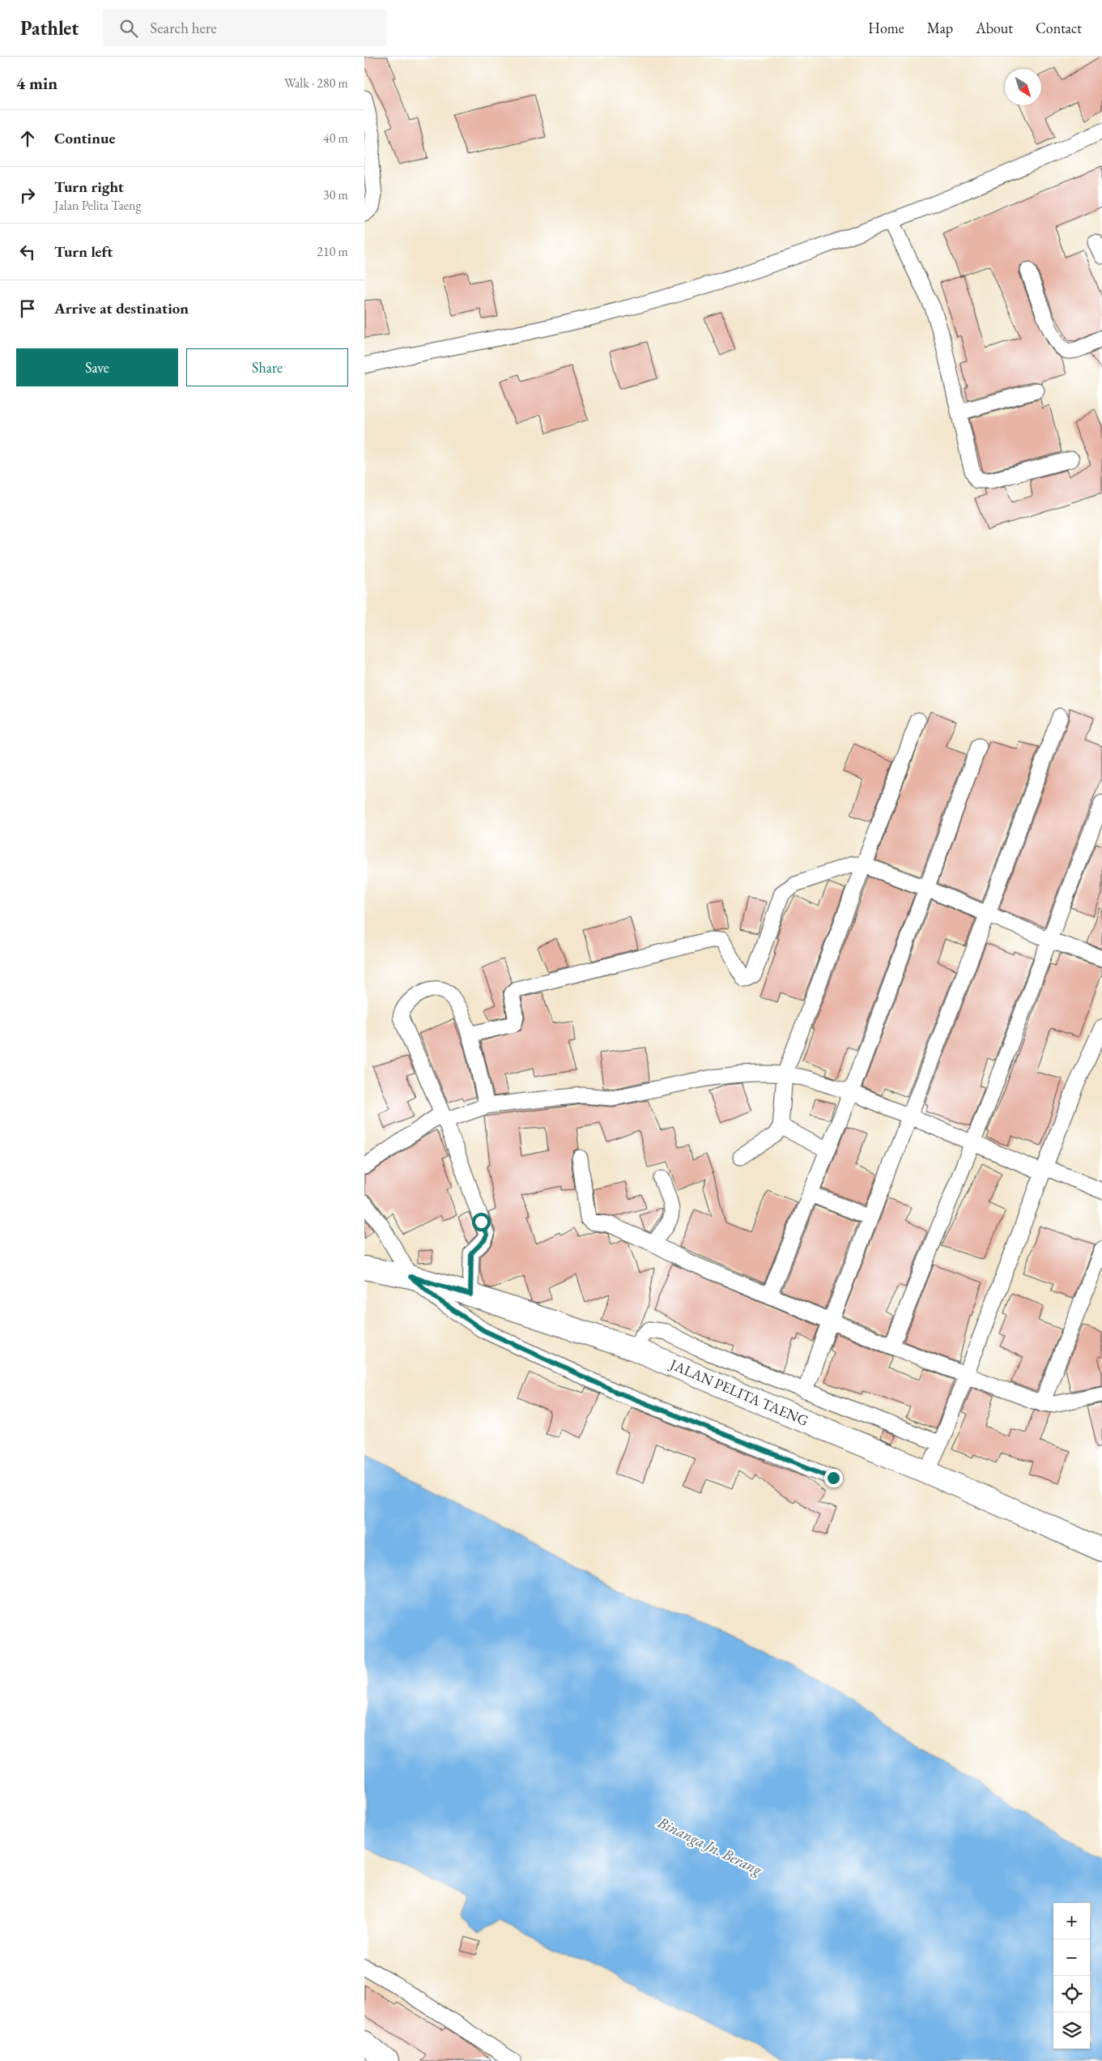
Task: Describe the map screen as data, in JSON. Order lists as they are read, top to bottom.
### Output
{
  "streets": {
    "main road": ["JALAN PELITA TAENG"]
  },
  "water": ["Binanga Jn. Berang"],
  "north": "bottom right",
  "page": {
    "header": "Pathlet",
    "search": "Search here",
    "nav": [
      "Home",
      "Map",
      "About",
      "Contact"
    ],
    "heading": ["4 min", "Walk · 280 m"],
    "list": [
      ["Continue", "40 m"],
      ["Turn right", "Jalan Pelita Taeng", "30 m"],
      ["Turn left", "210 m"],
      "Arrive at destination"
    ],
    "buttons": ["Save", "Share"],
    "map_buttons": ["+", "−"]
  }
}
